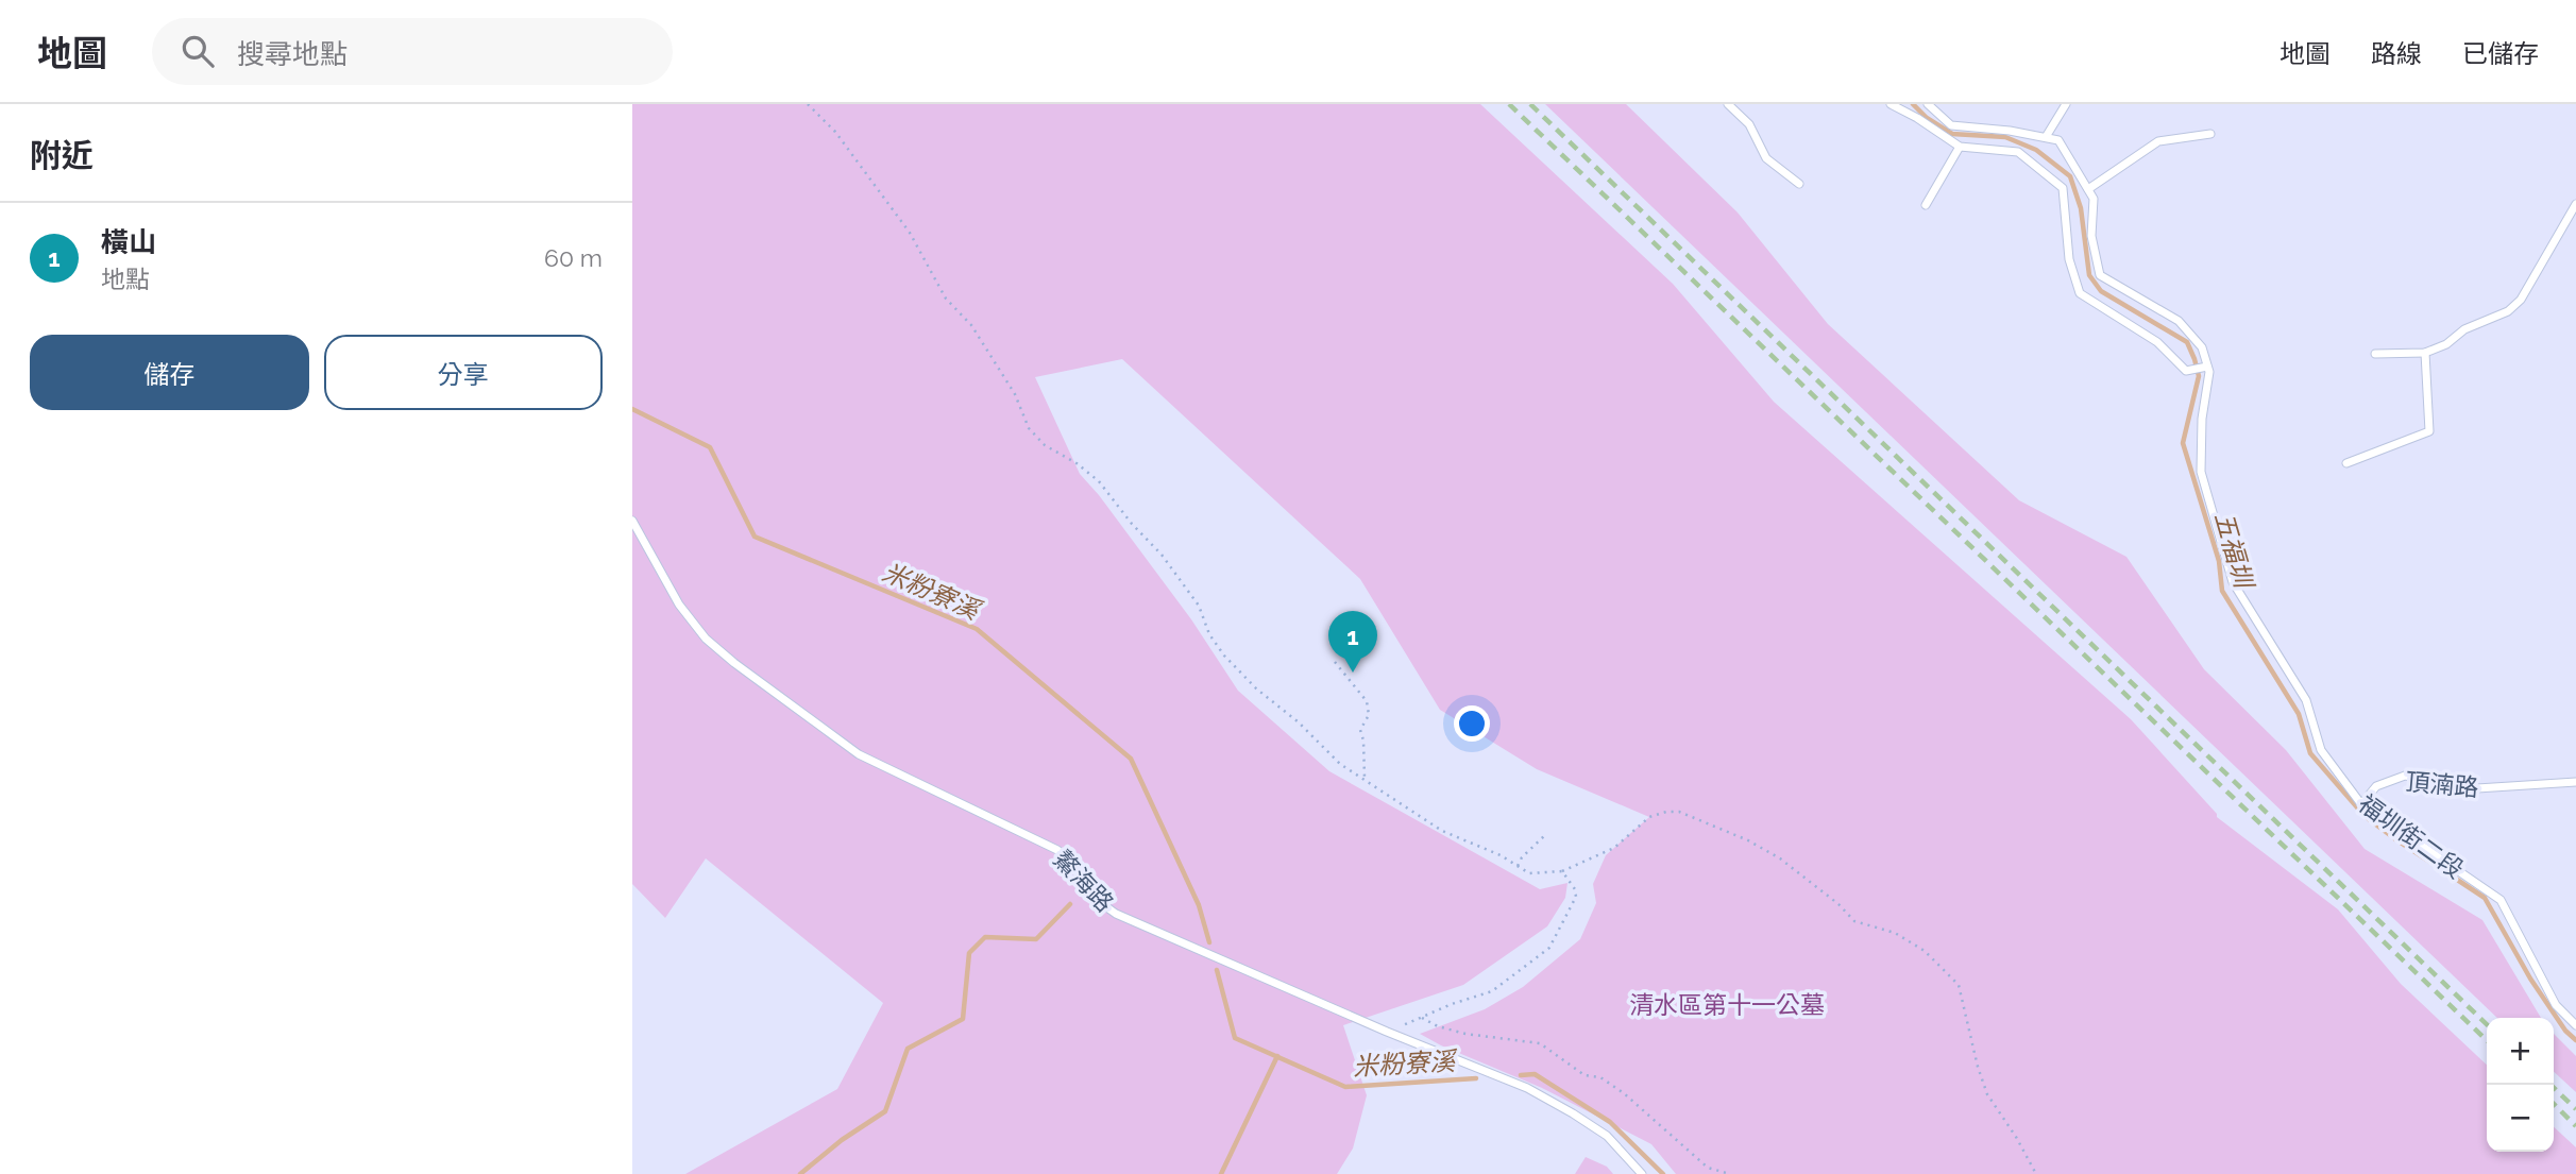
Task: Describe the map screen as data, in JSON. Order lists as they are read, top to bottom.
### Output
{
  "streets": {
    "lane": ["頂湳路", "福圳街二段", "鰲海路"]
  },
  "crossings": [
    ["頂湳路", "福圳街二段"]
  ],
  "water": ["五福圳", "米粉寮溪"],
  "parks": ["清水區第十一公墓"],
  "page": {
    "header": "地圖",
    "search": "搜尋地點",
    "nav": ["地圖", "路線", "已儲存"],
    "heading": "附近",
    "list": [
      {
        "mark": "1",
        "name": "橫山",
        "note": "地點",
        "value": "60 m"
      }
    ],
    "buttons": ["儲存", "分享"],
    "pins": "1",
    "map_buttons": ["+", "−"]
  }
}
